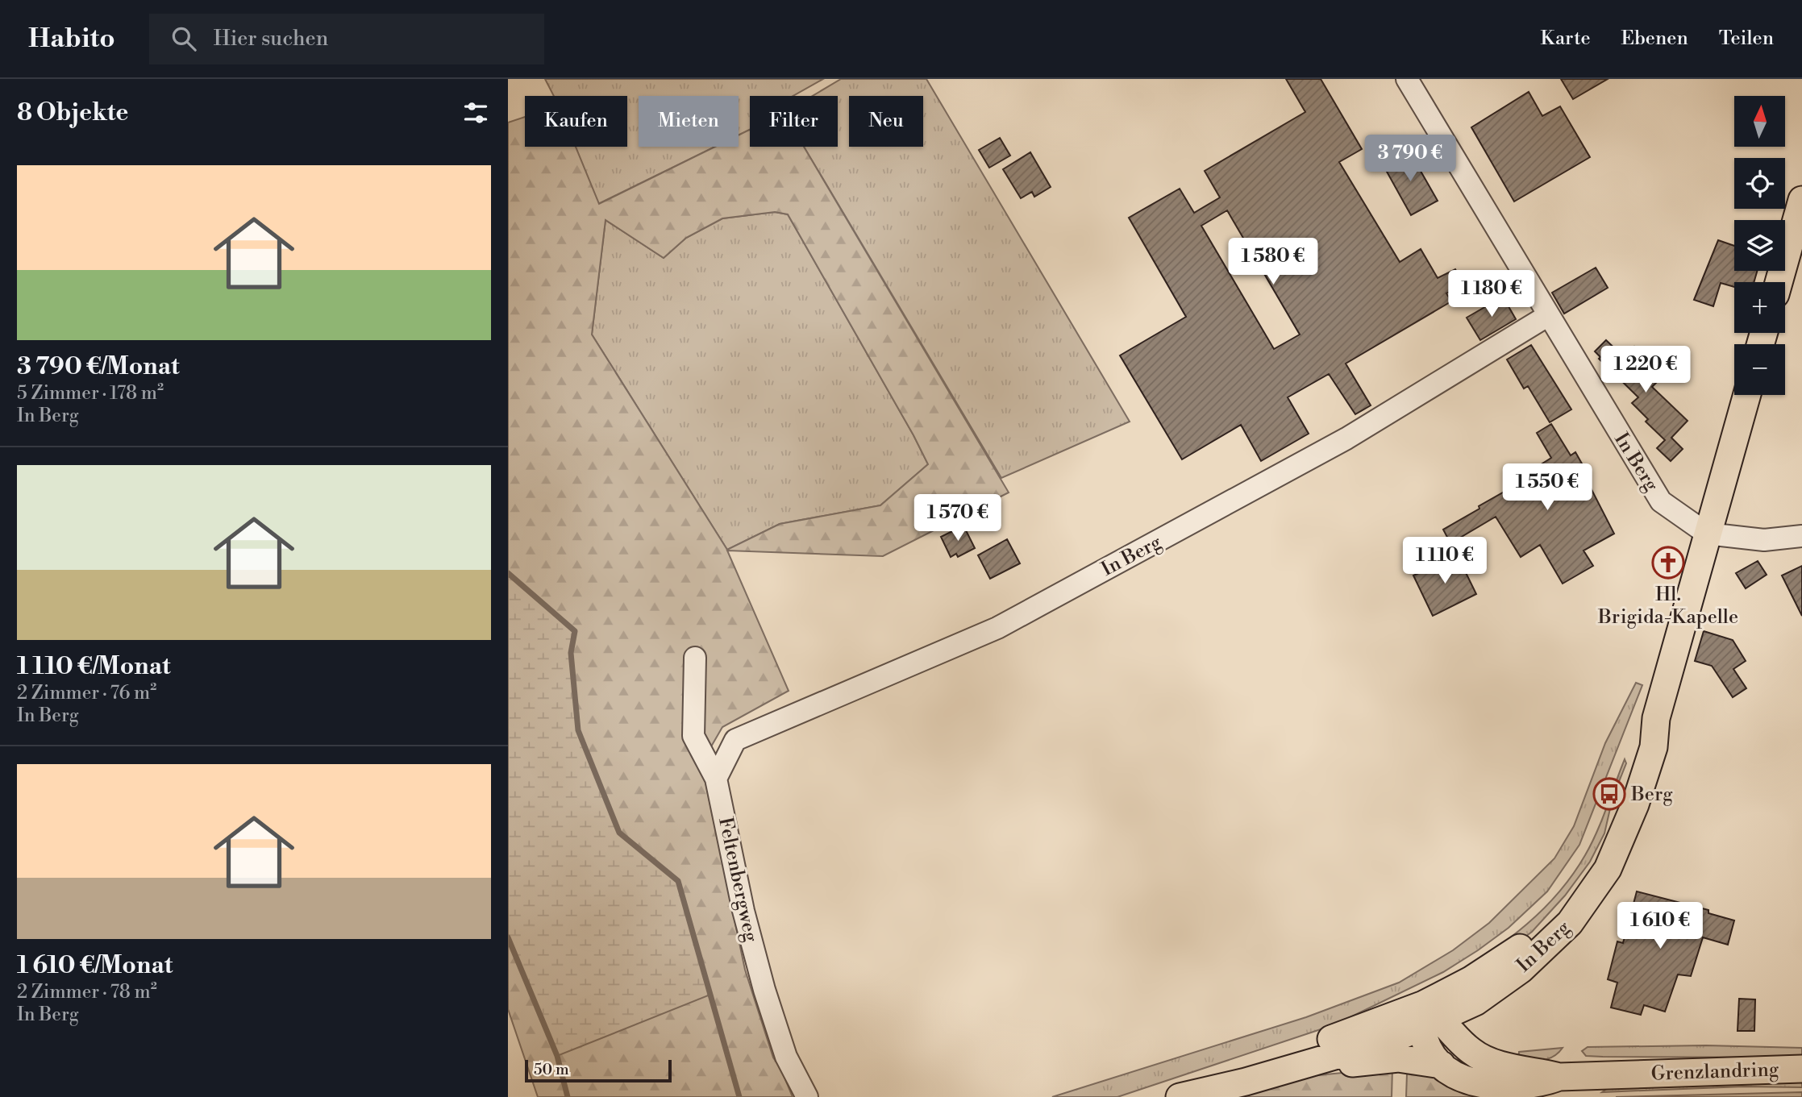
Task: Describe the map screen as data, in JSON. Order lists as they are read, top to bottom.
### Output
{
  "streets": {
    "main road": ["In Berg", "Grenzlandring"],
    "street": ["Feltenbergweg"]
  },
  "crossings": [
    ["In Berg", "Feltenbergweg"],
    ["In Berg", "Grenzlandring"]
  ],
  "places": {
    "church": ["Hl. Brigida-Kapelle"],
    "bus stop": ["Berg"]
  },
  "scale_bar": "50 m",
  "north": "top",
  "page": {
    "header": "Habito",
    "search": "Hier suchen",
    "nav": ["Karte", "Ebenen", "Teilen"],
    "heading": "8 Objekte",
    "map_buttons": ["+", "−"],
    "chip": [
      "Kaufen",
      "Mieten",
      "Filter",
      "Neu"
    ],
    "price": [
      "3 790 €",
      "1 580 €",
      "1 180 €",
      "1 220 €",
      "1 550 €",
      "1 570 €",
      "1 110 €",
      "1 610 €"
    ],
    "list": [
      {
        "name": "3 790 €/Monat",
        "note": "5 Zimmer · 178 m² · In Berg"
      },
      {
        "name": "1 110 €/Monat",
        "note": "2 Zimmer · 76 m² · In Berg"
      },
      {
        "name": "1 610 €/Monat",
        "note": "2 Zimmer · 78 m² · In Berg"
      }
    ],
    "scale": "50 m"
  }
}
